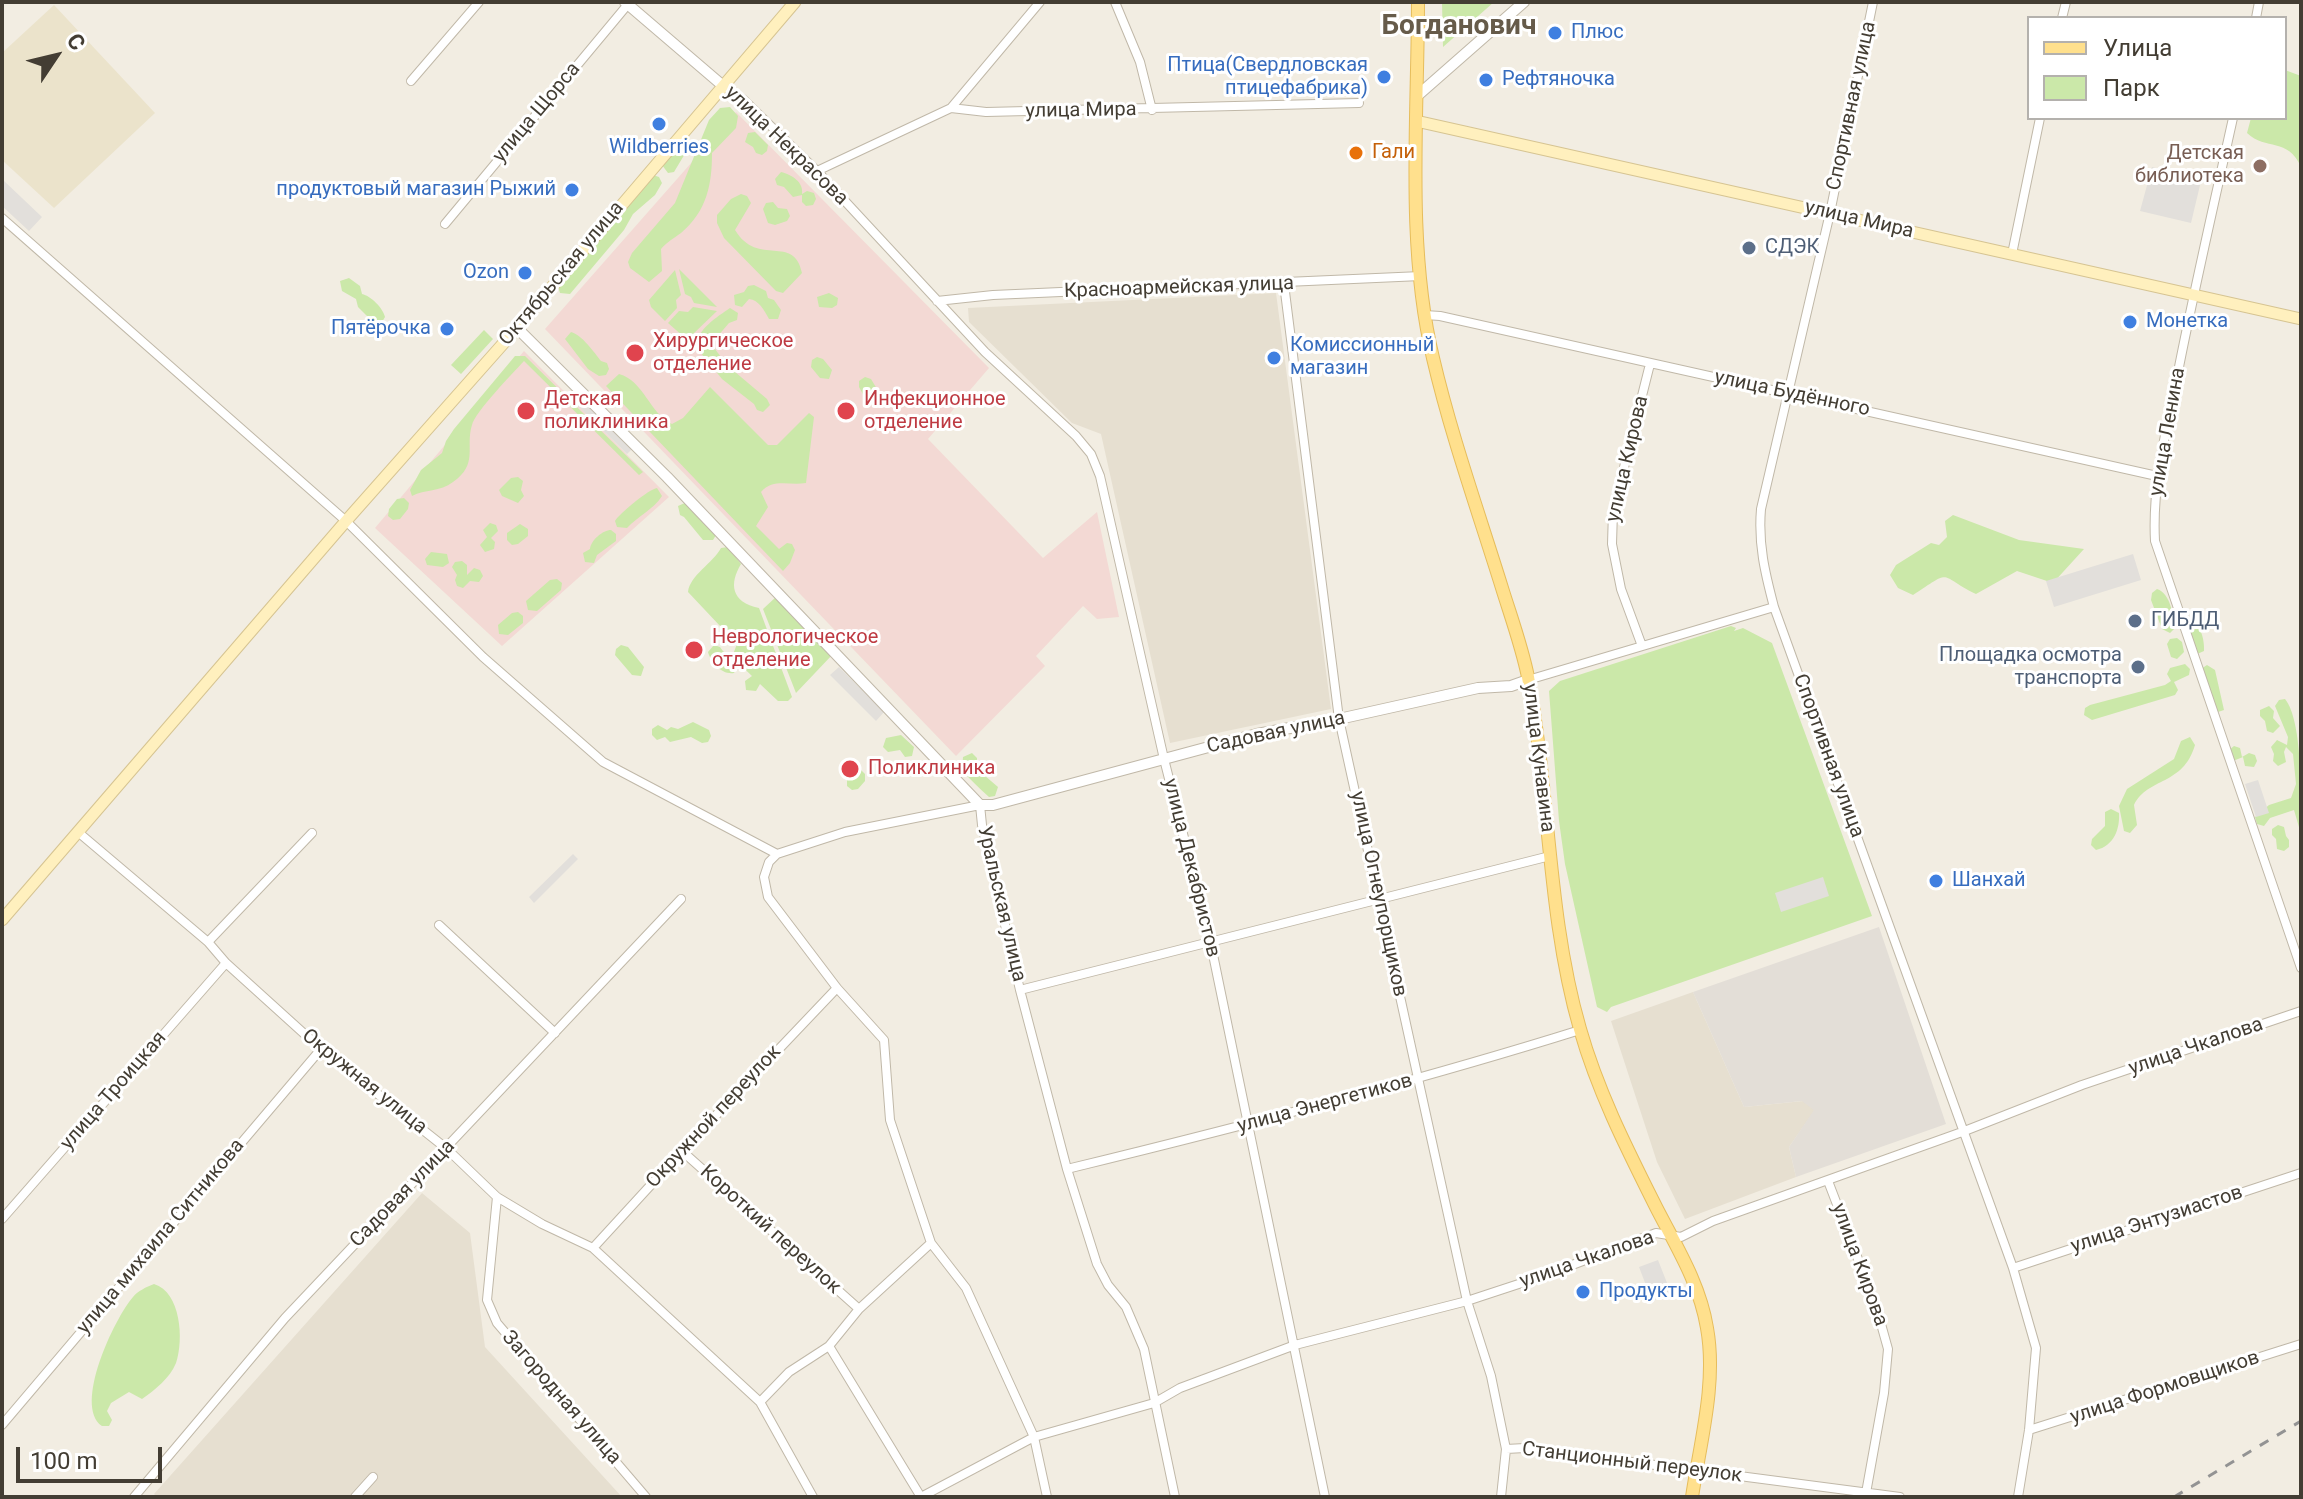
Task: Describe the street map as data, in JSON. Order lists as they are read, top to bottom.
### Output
{
  "streets": {
    "main road": ["улица Мира", "Октябрьская улица", "улица Кунавина"],
    "street": [
      "Спортивная улица",
      "улица Щорса",
      "улица Некрасова",
      "Красноармейская улица",
      "улица Будённого",
      "улица Ленина",
      "улица Кирова",
      "Садовая улица",
      "улица Декабристов",
      "улица Огнеупорщиков",
      "Уральская улица",
      "улица Чкалова",
      "Окружная улица",
      "улица Троицкая",
      "улица Энергетиков",
      "Окружной переулок",
      "улица Энтузиастов",
      "Короткий переулок",
      "улица михаила Ситникова",
      "улица Формовщиков",
      "Загородная улица",
      "Станционный переулок"
    ]
  },
  "crossings": [
    ["Спортивная улица", "улица Мира"],
    ["Спортивная улица", "улица Будённого"],
    ["Спортивная улица", "Садовая улица"],
    ["Спортивная улица", "улица Чкалова"],
    ["Спортивная улица", "улица Энтузиастов"],
    ["Спортивная улица", "улица Формовщиков"],
    ["улица Мира", "улица Ленина"],
    ["улица Мира", "улица Кунавина"],
    ["улица Щорса", "улица Некрасова"],
    ["улица Некрасова", "Октябрьская улица"],
    ["улица Некрасова", "Красноармейская улица"],
    ["улица Некрасова", "улица Декабристов"],
    ["Октябрьская улица", "Уральская улица"],
    ["Октябрьская улица", "Окружная улица"],
    ["Красноармейская улица", "улица Кунавина"],
    ["Красноармейская улица", "улица Декабристов"],
    ["Красноармейская улица", "улица Огнеупорщиков"],
    ["улица Будённого", "улица Ленина"],
    ["улица Будённого", "улица Кирова"],
    ["улица Будённого", "улица Кунавина"],
    ["улица Кирова", "Садовая улица"],
    ["улица Кирова", "улица Чкалова"],
    ["улица Кирова", "Станционный переулок"],
    ["Садовая улица", "улица Кунавина"],
    ["Садовая улица", "улица Декабристов"],
    ["Садовая улица", "улица Огнеупорщиков"],
    ["Садовая улица", "Уральская улица"],
    ["Садовая улица", "Окружная улица"],
    ["улица Кунавина", "улица Чкалова"],
    ["улица Кунавина", "улица Энергетиков"],
    ["улица Кунавина", "Станционный переулок"],
    ["улица Декабристов", "улица Чкалова"],
    ["улица Декабристов", "улица Энергетиков"],
    ["улица Огнеупорщиков", "улица Чкалова"],
    ["улица Огнеупорщиков", "улица Энергетиков"],
    ["улица Огнеупорщиков", "Станционный переулок"],
    ["Уральская улица", "улица Чкалова"],
    ["Уральская улица", "улица Энергетиков"],
    ["Окружная улица", "улица Троицкая"],
    ["Окружная улица", "Окружной переулок"],
    ["Окружная улица", "улица михаила Ситникова"],
    ["Окружная улица", "Загородная улица"],
    ["Окружной переулок", "Короткий переулок"]
  ],
  "districts": ["Богданович"],
  "places": [
    "Плюс",
    "Птица(Свердловская птицефабрика)",
    "Рефтяночка",
    "Wildberries",
    "Гали",
    "Детская библиотека",
    "продуктовый магазин Рыжий",
    "СДЭК",
    "Ozon",
    "Монетка",
    "Пятёрочка",
    "Хирургическое отделение",
    "Комиссионный магазин",
    "Детская поликлиника",
    "Инфекционное отделение",
    "ГИБДД",
    "Неврологическое отделение",
    "Площадка осмотра транспорта",
    "Поликлиника",
    "Шанхай",
    "Продукты"
  ],
  "legend": ["Улица", "Парк"],
  "scale_bar": "100 m",
  "north": "top right"
}
